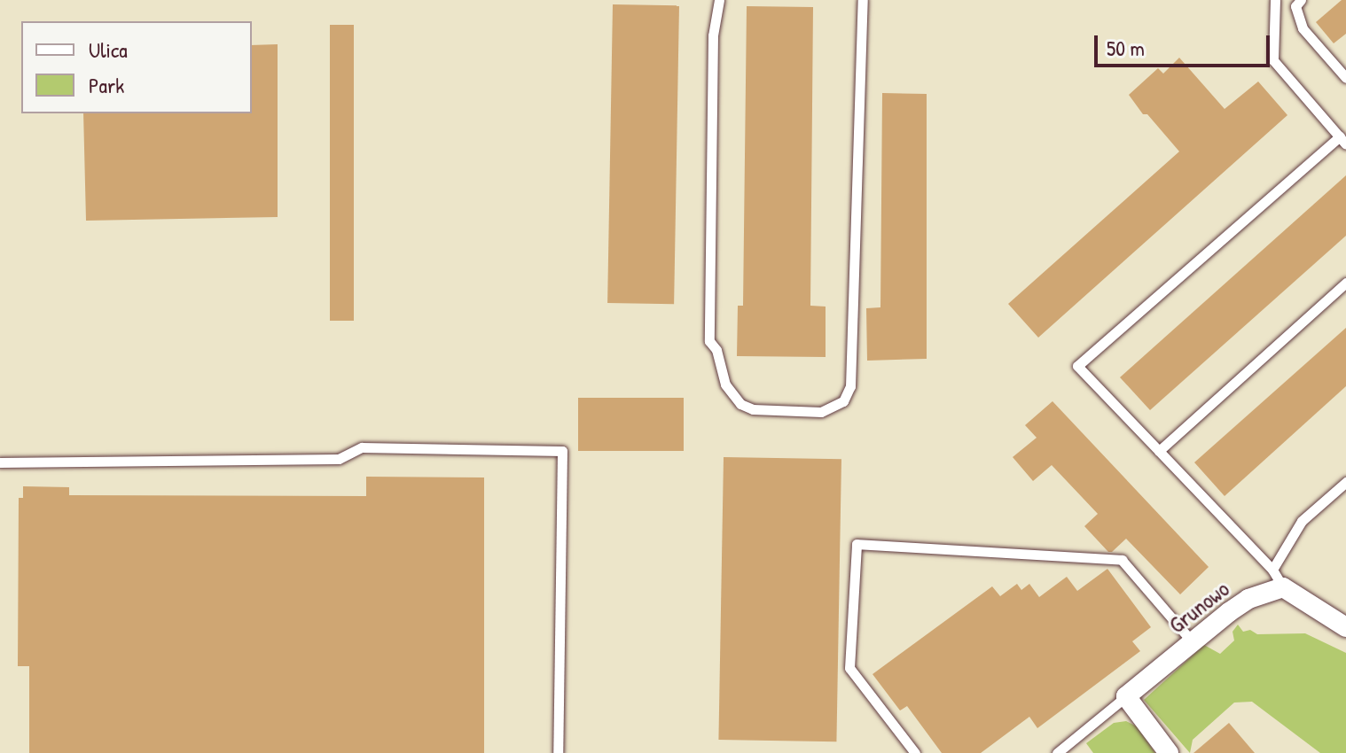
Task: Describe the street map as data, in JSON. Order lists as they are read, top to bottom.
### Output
{
  "streets": {
    "street": ["Grunowo"]
  },
  "legend": ["Ulica", "Park"],
  "scale_bar": "50 m"
}
